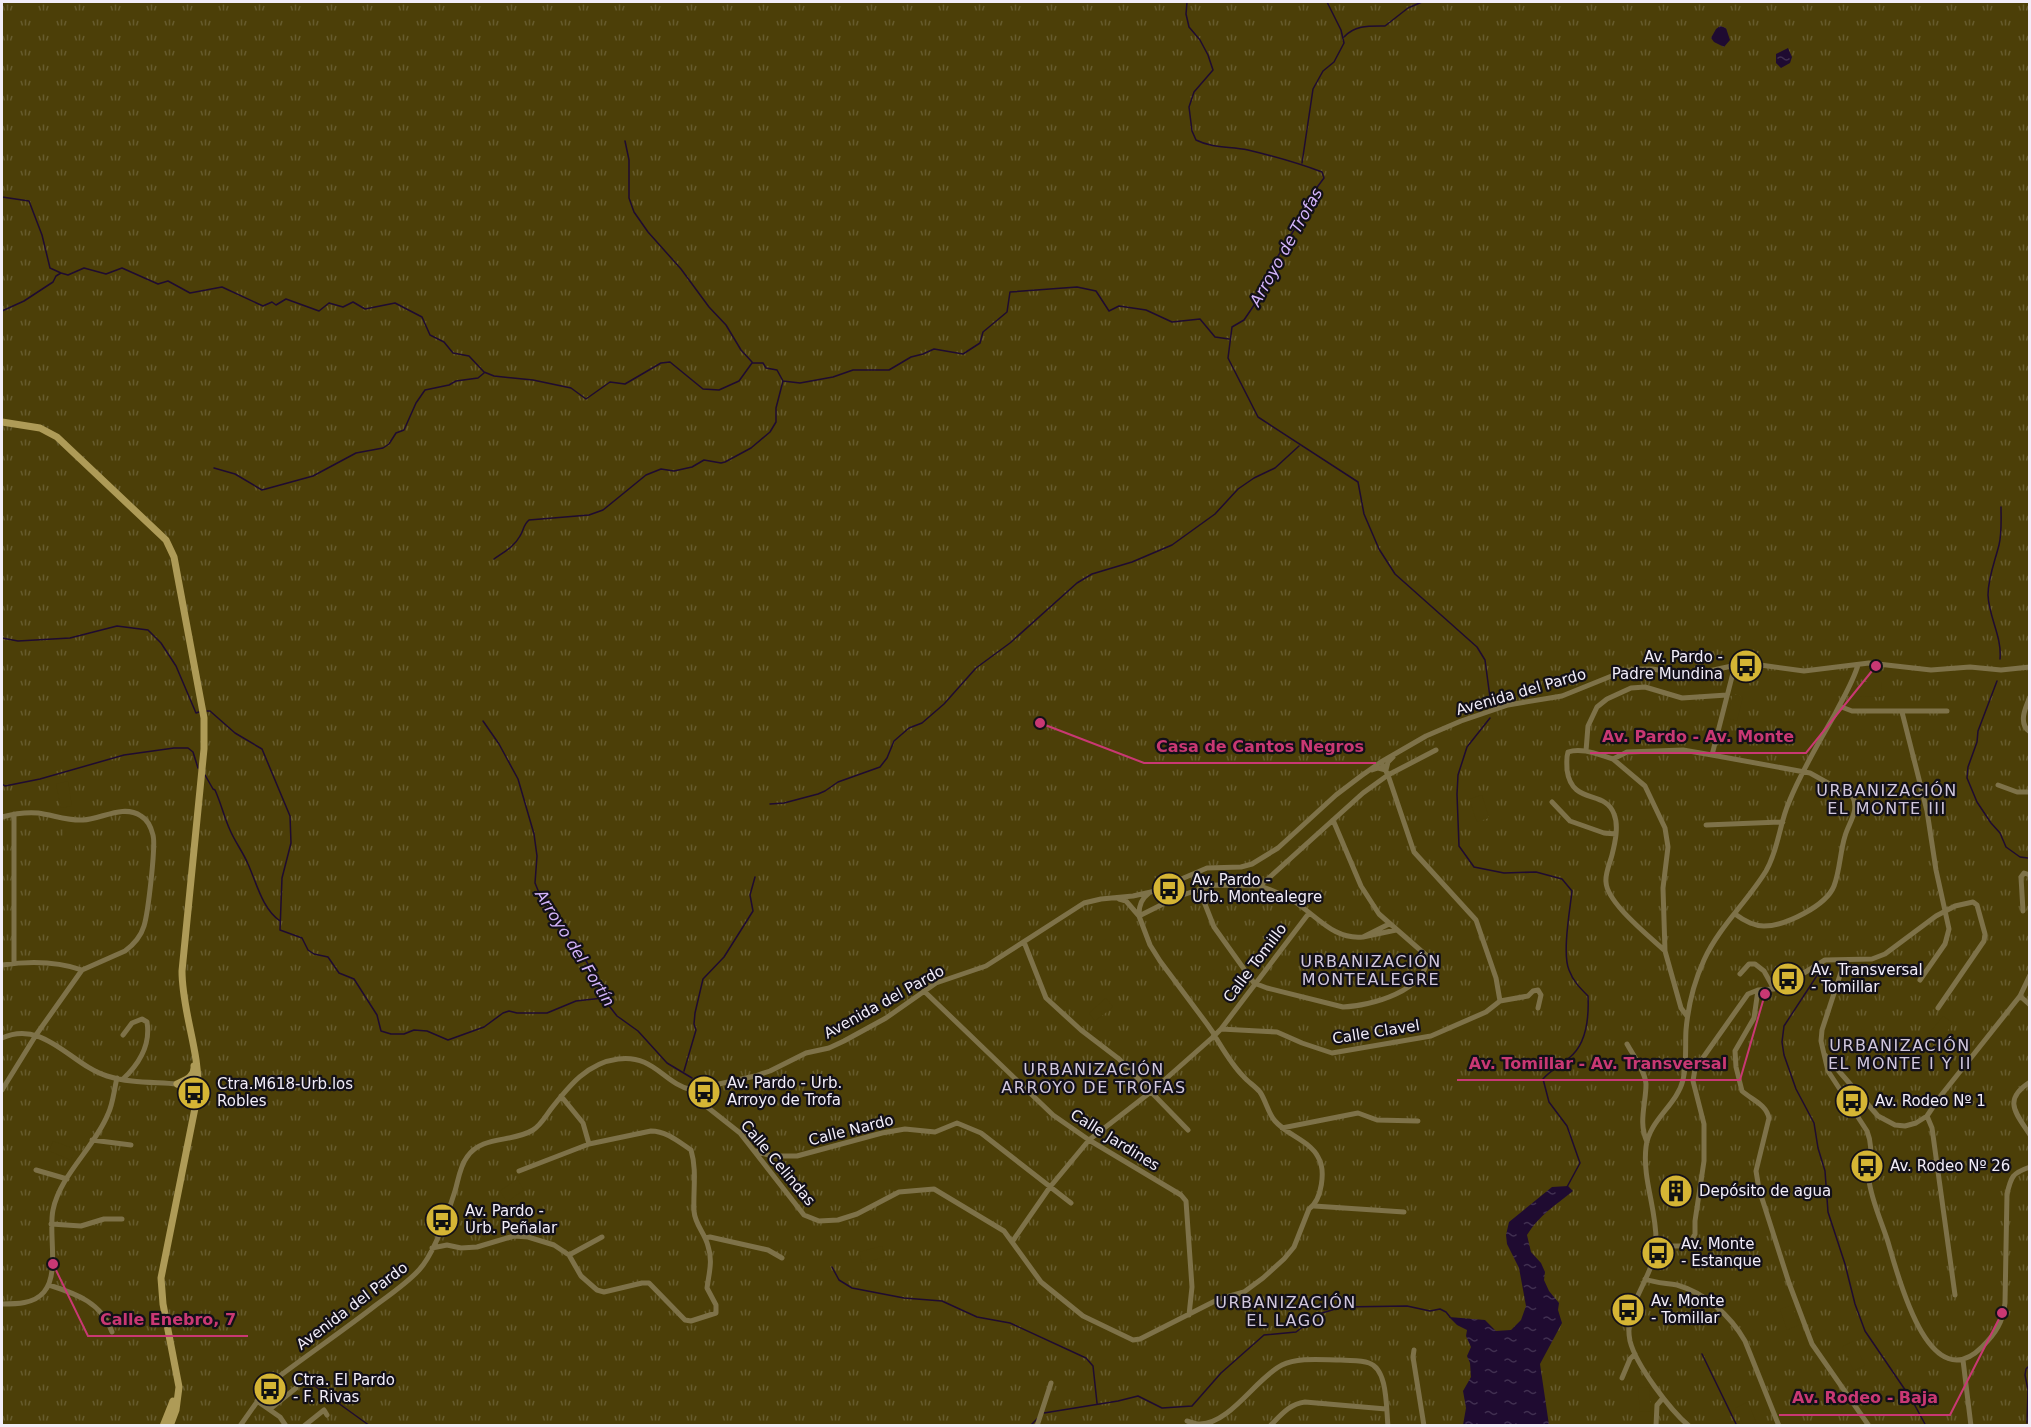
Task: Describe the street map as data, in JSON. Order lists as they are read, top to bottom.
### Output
{
  "streets": {
    "street": [
      "Avenida del Pardo",
      "Calle Tomillo",
      "Calle Clavel",
      "Calle Nardo",
      "Calle Jardines",
      "Calle Celindas"
    ]
  },
  "crossings": [
    ["Avenida del Pardo", "Calle Jardines"],
    ["Avenida del Pardo", "Calle Celindas"],
    ["Calle Tomillo", "Calle Clavel"],
    ["Calle Tomillo", "Calle Celindas"],
    ["Calle Clavel", "Calle Celindas"],
    ["Calle Nardo", "Calle Jardines"],
    ["Calle Nardo", "Calle Celindas"],
    ["Calle Jardines", "Calle Celindas"]
  ],
  "districts": [
    "URBANIZACIÓN EL MONTE III",
    "URBANIZACIÓN MONTEALEGRE",
    "URBANIZACIÓN EL MONTE I Y II",
    "URBANIZACIÓN ARROYO DE TROFAS",
    "URBANIZACIÓN EL LAGO"
  ],
  "water": ["Arroyo de Trofas", "Arroyo del Fortín"],
  "places": {
    "bus stop": [
      "Av. Pardo - Padre Mundina",
      "Av. Pardo - Urb. Montealegre",
      "Av. Transversal - Tomillar",
      "Av. Pardo - Urb. Arroyo de Trofa",
      "Ctra.M618-Urb.los Robles",
      "Av. Rodeo Nº 1",
      "Av. Rodeo Nº 26",
      "Av. Pardo - Urb. Peñalar",
      "Av. Monte - Estanque",
      "Av. Monte - Tomillar",
      "Ctra. El Pardo - F. Rivas"
    ],
    "other": [
      "Av. Pardo - Av. Monte",
      "Casa de Cantos Negros",
      "Av. Tomillar - Av. Transversal",
      "Calle Enebro, 7",
      "Av. Rodeo - Baja"
    ],
    "building": ["Depósito de agua"]
  }
}
